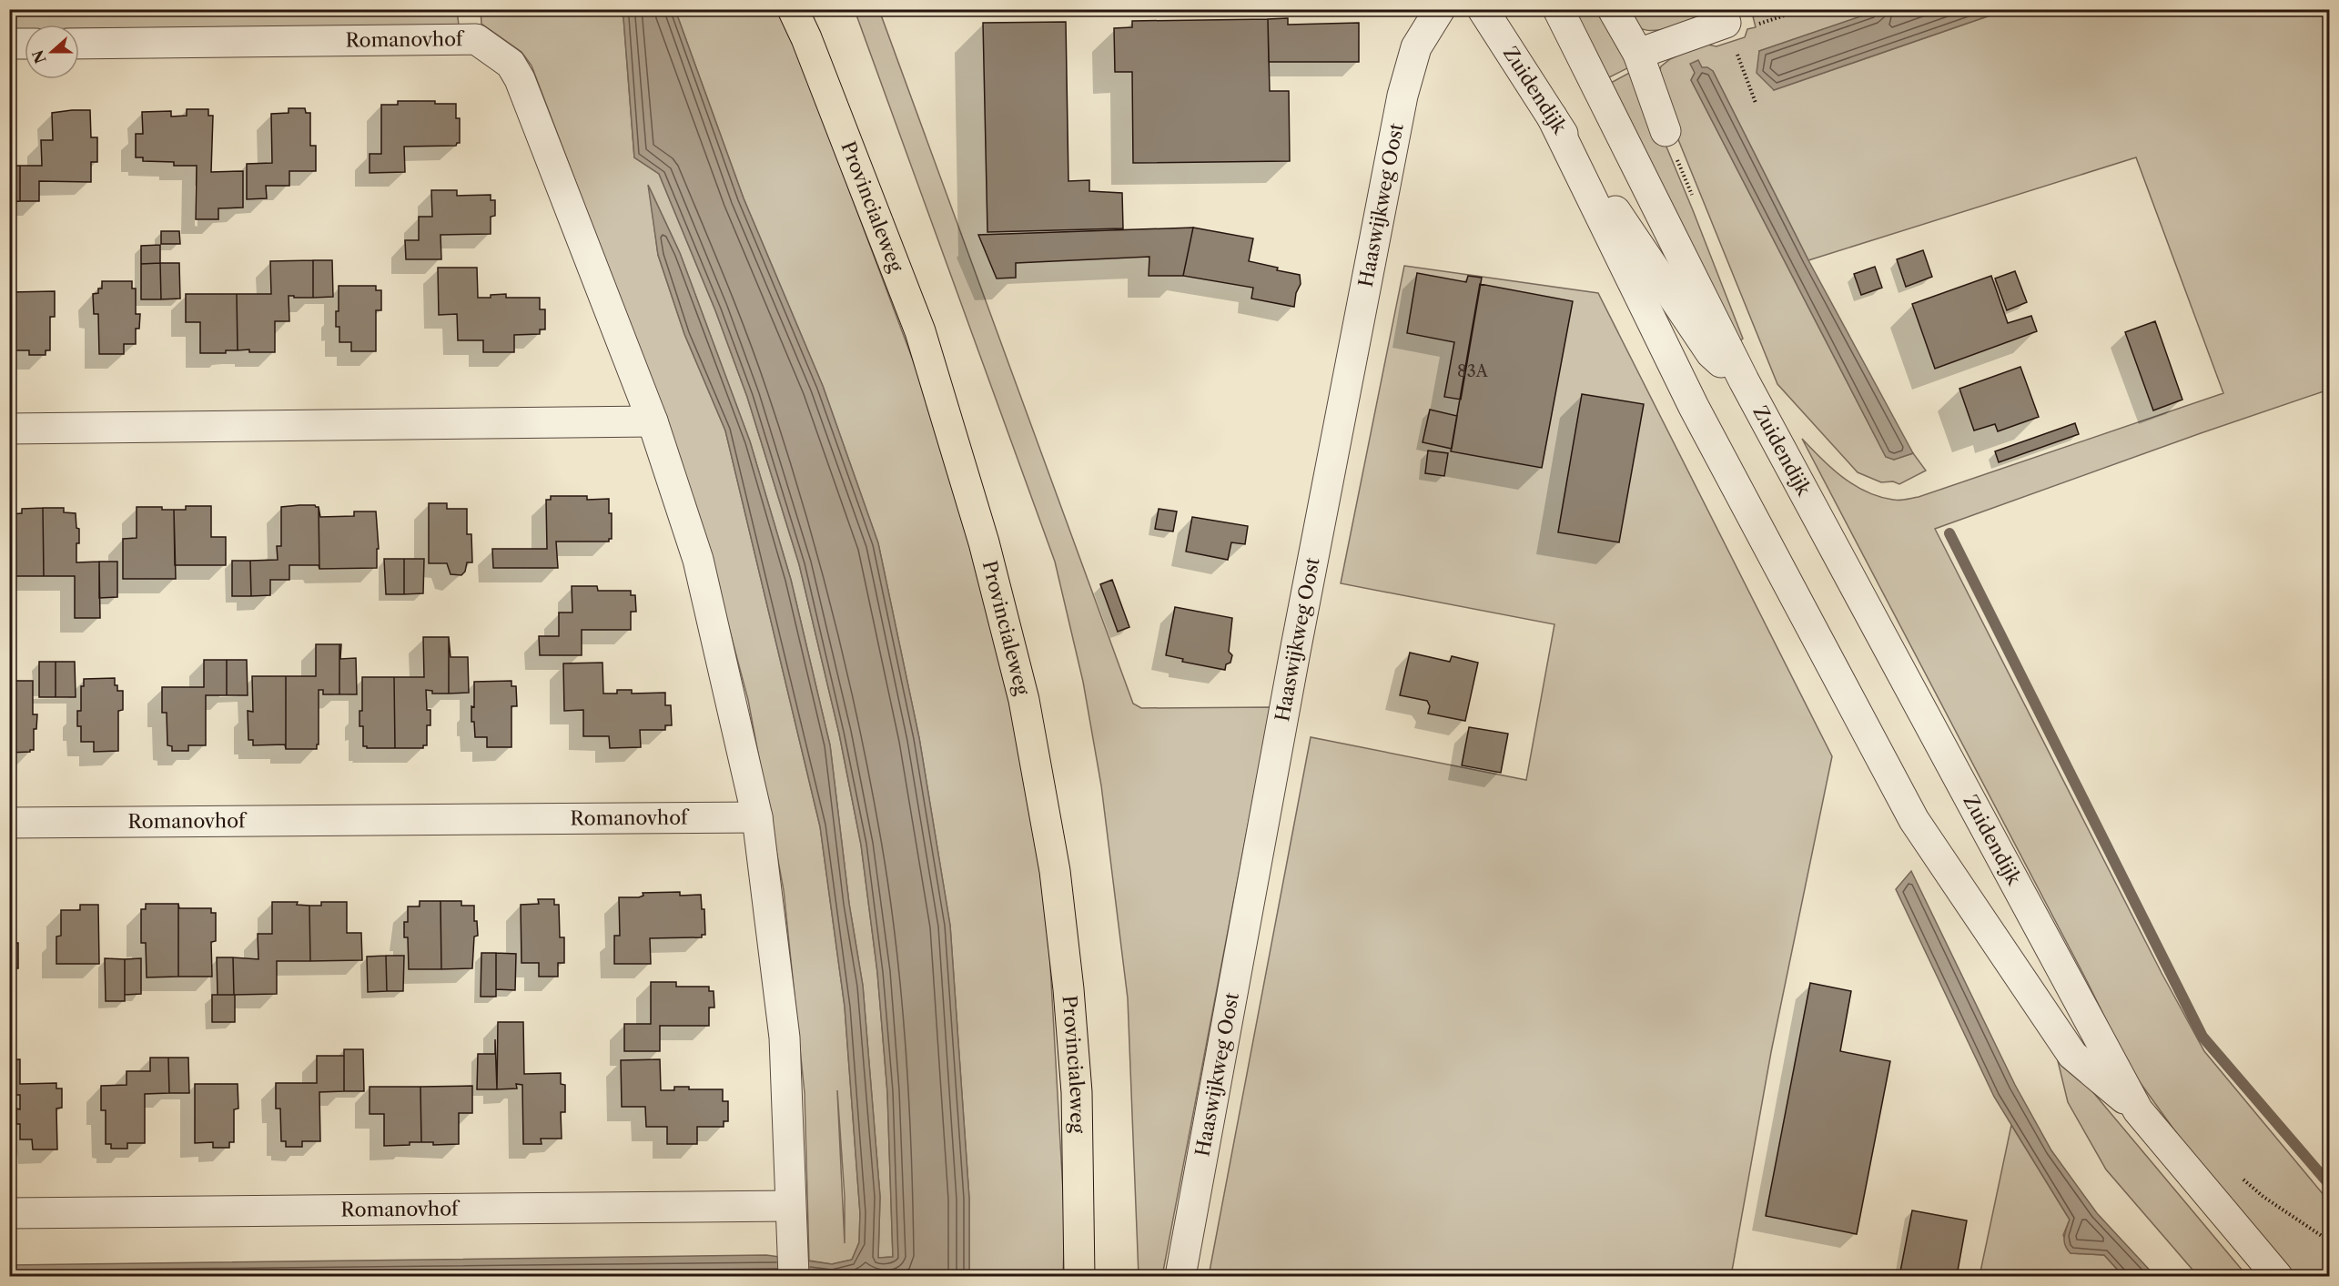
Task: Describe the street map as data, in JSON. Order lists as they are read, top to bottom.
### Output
{
  "streets": {
    "main road": ["Provincialeweg"],
    "street": ["Romanovhof", "Zuidendijk", "Haaswijkweg Oost"]
  },
  "house_numbers": ["83A"],
  "north": "left"
}
